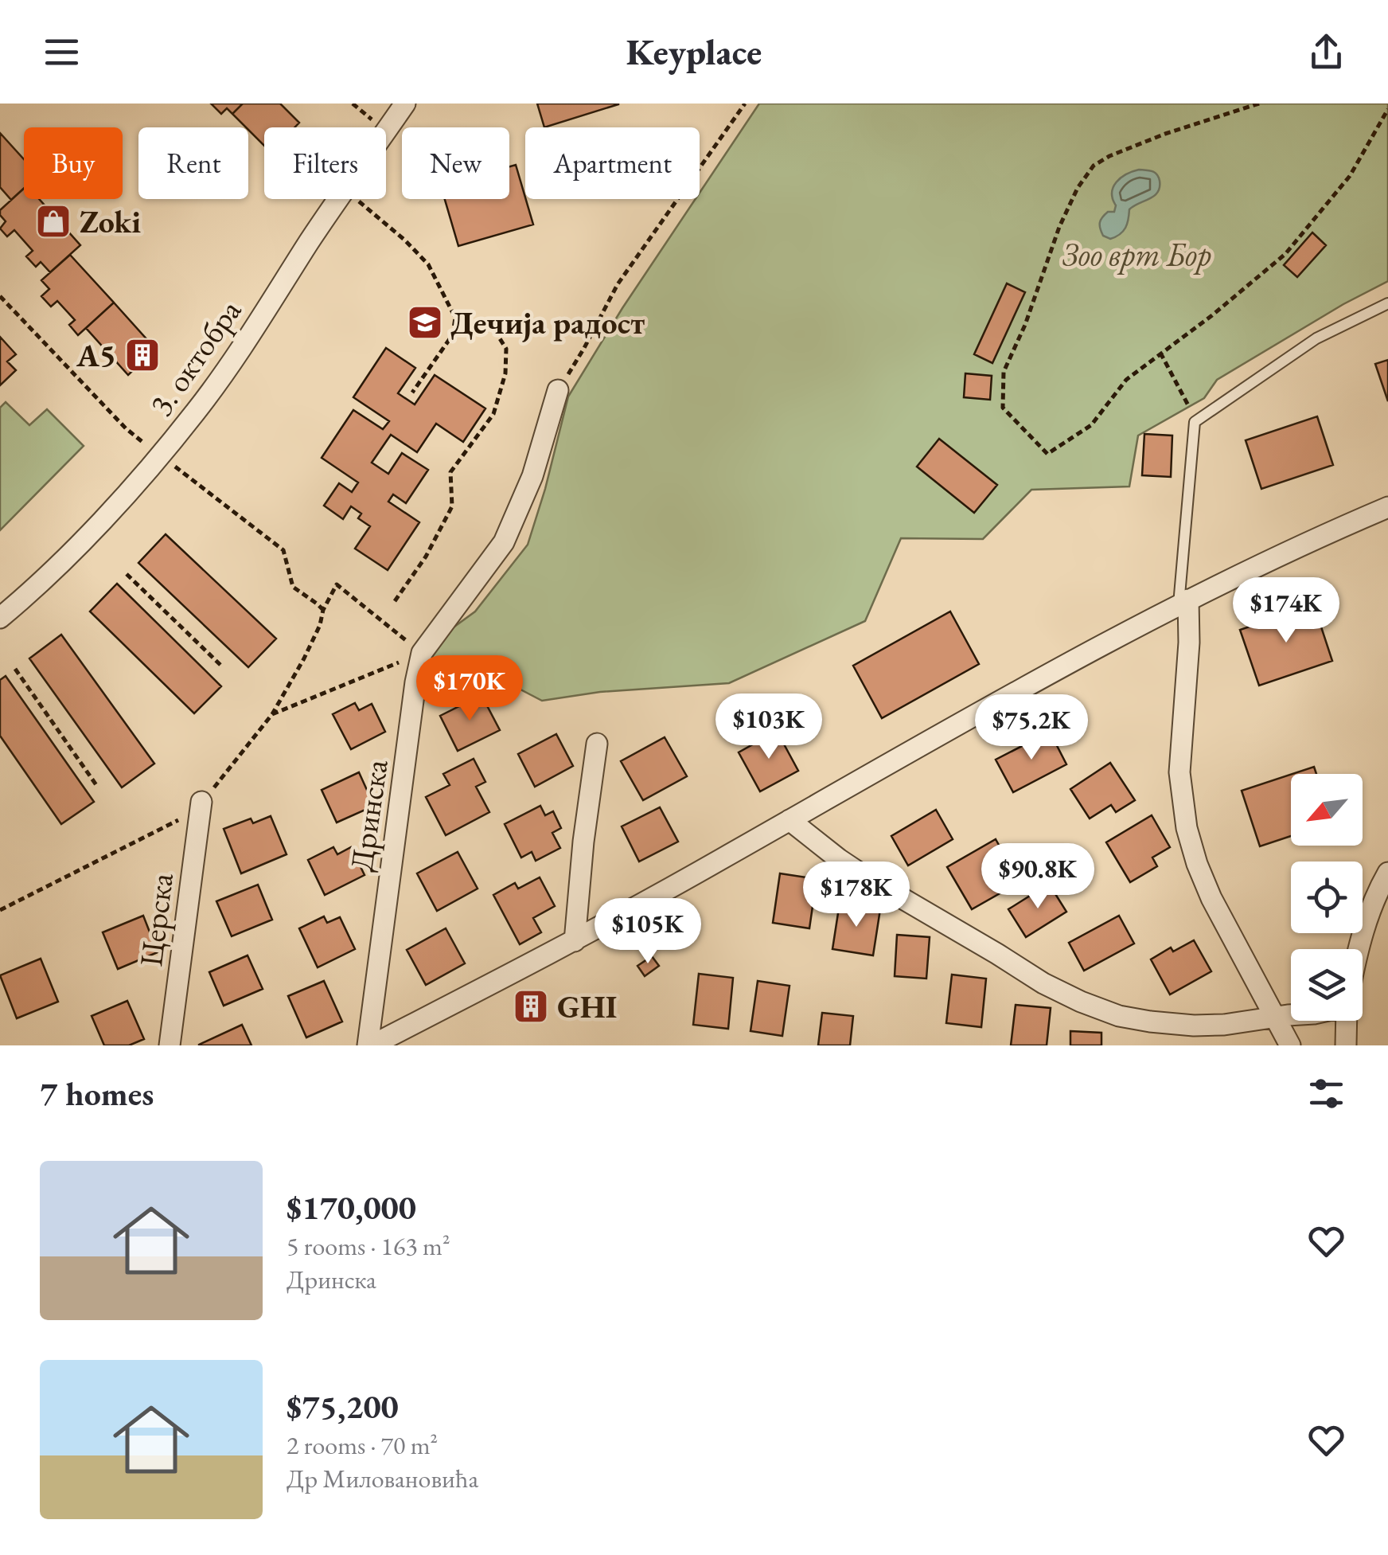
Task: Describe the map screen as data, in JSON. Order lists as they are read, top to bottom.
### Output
{
  "streets": {
    "street": ["3. октобра", "Дринска", "Церска"]
  },
  "parks": ["Зоо врт Бор"],
  "places": {
    "shop": ["Zoki"],
    "school or university": ["Дечија радост"],
    "building": ["A5", "GHI"]
  },
  "north": "bottom left",
  "page": {
    "header": "Keyplace",
    "chip": [
      "Buy",
      "Rent",
      "Filters",
      "New",
      "Apartment"
    ],
    "price": [
      "$174K",
      "$170K",
      "$103K",
      "$75.2K",
      "$90.8K",
      "$178K",
      "$105K"
    ],
    "heading": "7 homes",
    "list": [
      {
        "name": "$170,000",
        "note": "5 rooms · 163 m² · Дринска"
      },
      {
        "name": "$75,200",
        "note": "2 rooms · 70 m² · Др Миловановића"
      }
    ]
  }
}
